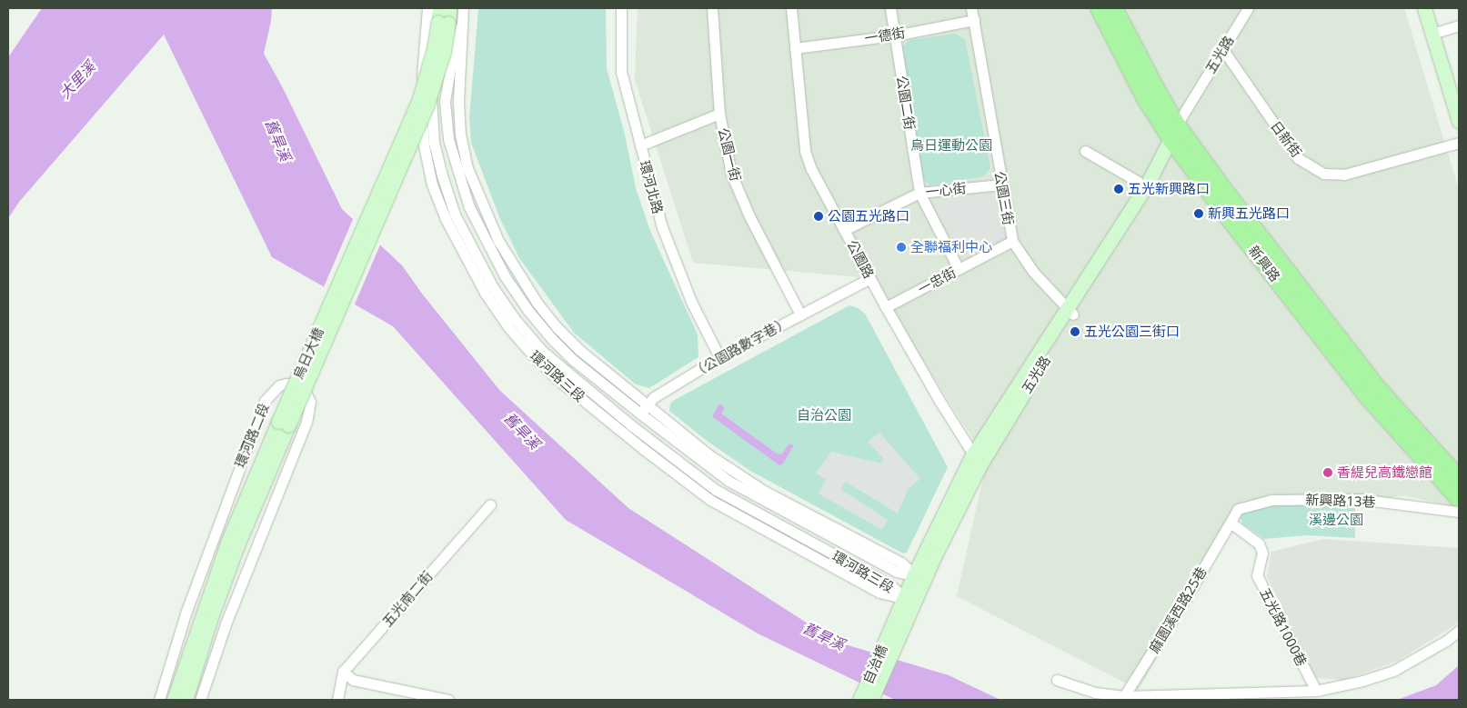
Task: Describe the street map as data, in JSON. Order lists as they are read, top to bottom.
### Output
{
  "streets": {
    "main road": ["新興路"],
    "street": [
      "一德街",
      "五光路",
      "公園二街",
      "日新街",
      "公園一街",
      "環河北路",
      "一心街",
      "公園三街",
      "公園路",
      "一忠街",
      "（公園路數字巷）",
      "烏日大橋",
      "環河路三段",
      "環河路二段",
      "新興路13巷",
      "五光南二街",
      "麻園溪西路25巷",
      "五光路1000巷",
      "自治橋"
    ]
  },
  "crossings": [
    ["一德街", "公園二街"],
    ["一德街", "公園三街"],
    ["一德街", "公園路"],
    ["五光路", "日新街"],
    ["五光路", "公園三街"],
    ["五光路", "公園路"],
    ["五光路", "新興路"],
    ["五光路", "環河路三段"],
    ["五光路", "自治橋"],
    ["公園二街", "一心街"],
    ["公園二街", "一忠街"],
    ["公園一街", "（公園路數字巷）"],
    ["環河北路", "（公園路數字巷）"],
    ["一心街", "公園三街"],
    ["一心街", "公園路"],
    ["公園三街", "一忠街"],
    ["公園路", "一忠街"],
    ["公園路", "（公園路數字巷）"],
    ["（公園路數字巷）", "環河路三段"],
    ["新興路13巷", "麻園溪西路25巷"],
    ["新興路13巷", "五光路1000巷"],
    ["麻園溪西路25巷", "五光路1000巷"]
  ],
  "water": ["大里溪", "舊旱溪"],
  "parks": ["烏日運動公園", "自治公園", "溪邊公園"],
  "places": [
    "五光新興路口",
    "新興五光路口",
    "公園五光路口",
    "全聯福利中心",
    "五光公園三街口",
    "香緹兒高鐵戀館"
  ]
}
